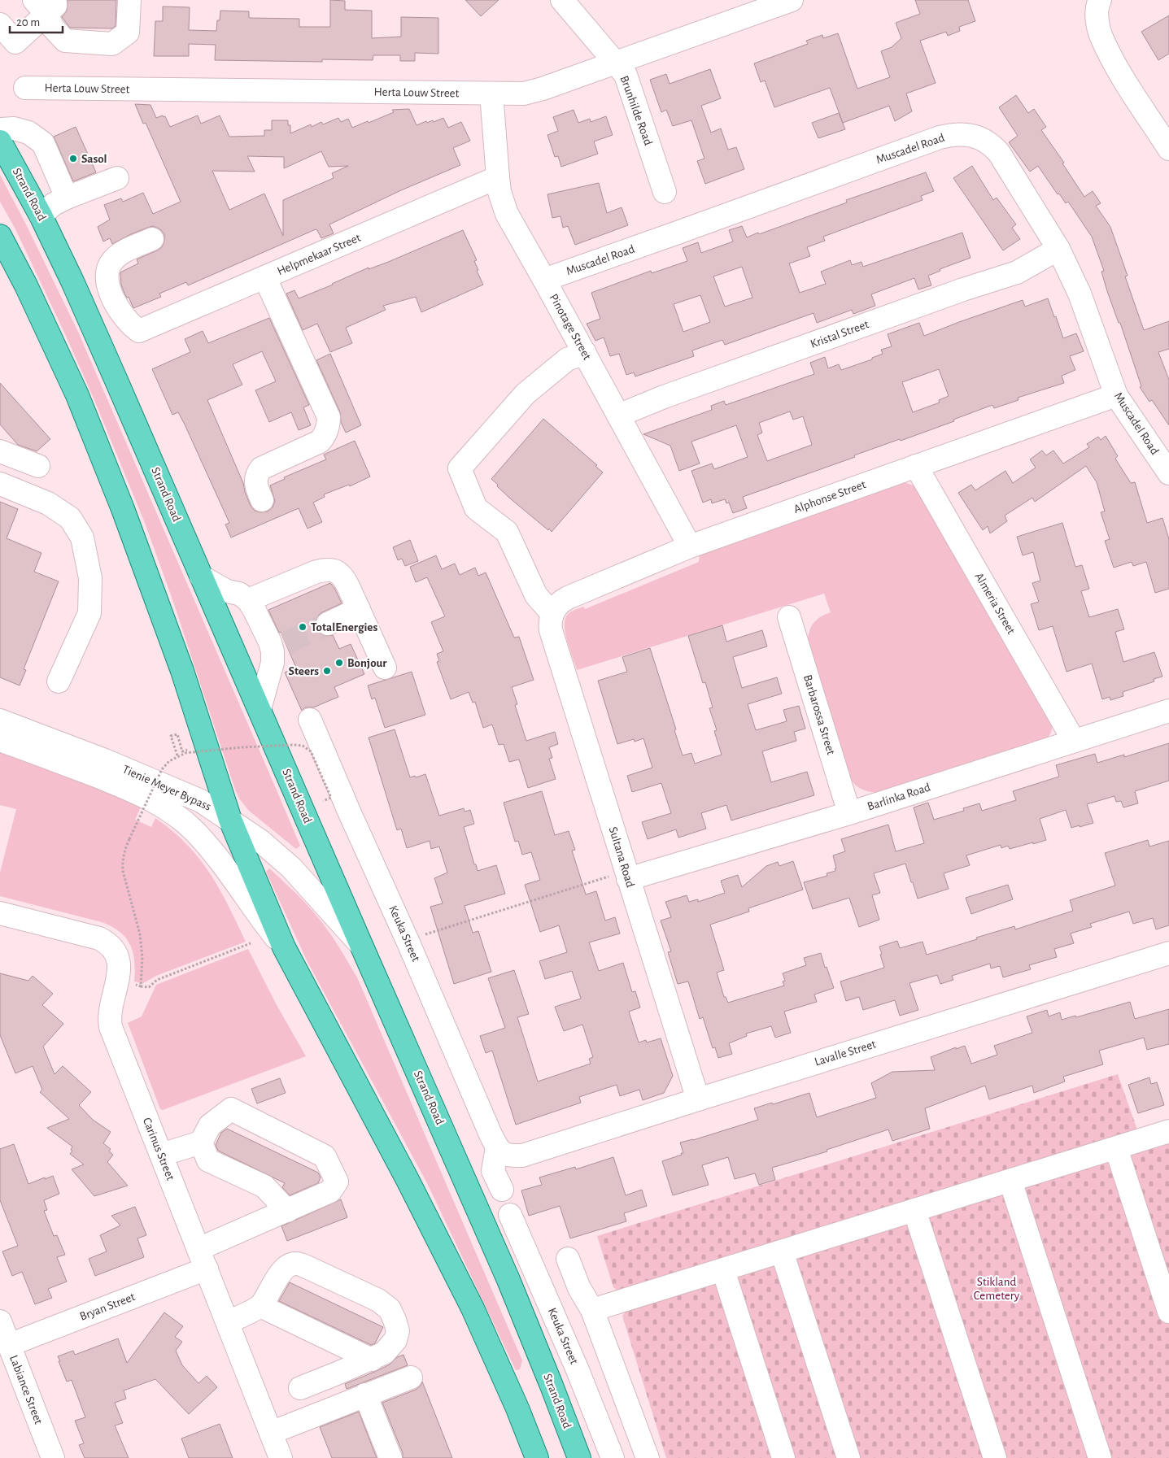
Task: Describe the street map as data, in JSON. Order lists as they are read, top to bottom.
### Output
{
  "streets": {
    "main road": ["Strand Road"],
    "street": [
      "Herta Louw Street",
      "Brunhilde Road",
      "Muscadel Road",
      "Helpmekaar Street",
      "Pinotage Street",
      "Kristal Street",
      "Alphonse Street",
      "Almeria Street",
      "Barbarossa Street",
      "Tienie Meyer Bypass",
      "Barlinka Road",
      "Sultana Road",
      "Keuka Street",
      "Lavalle Street",
      "Carinus Street",
      "Bryan Street",
      "Labiance Street"
    ]
  },
  "crossings": [
    ["Herta Louw Street", "Brunhilde Road"],
    ["Herta Louw Street", "Pinotage Street"],
    ["Muscadel Road", "Pinotage Street"],
    ["Muscadel Road", "Kristal Street"],
    ["Muscadel Road", "Alphonse Street"],
    ["Strand Road", "Tienie Meyer Bypass"],
    ["Helpmekaar Street", "Pinotage Street"],
    ["Pinotage Street", "Kristal Street"],
    ["Pinotage Street", "Alphonse Street"],
    ["Alphonse Street", "Almeria Street"],
    ["Alphonse Street", "Sultana Road"],
    ["Almeria Street", "Barlinka Road"],
    ["Barbarossa Street", "Barlinka Road"],
    ["Barlinka Road", "Sultana Road"],
    ["Sultana Road", "Lavalle Street"],
    ["Keuka Street", "Lavalle Street"],
    ["Carinus Street", "Bryan Street"],
    ["Bryan Street", "Labiance Street"]
  ],
  "parks": ["Stikland Cemetery"],
  "places": [
    "Sasol",
    "TotalEnergies",
    "Bonjour",
    "Steers"
  ],
  "scale_bar": "20 m"
}
